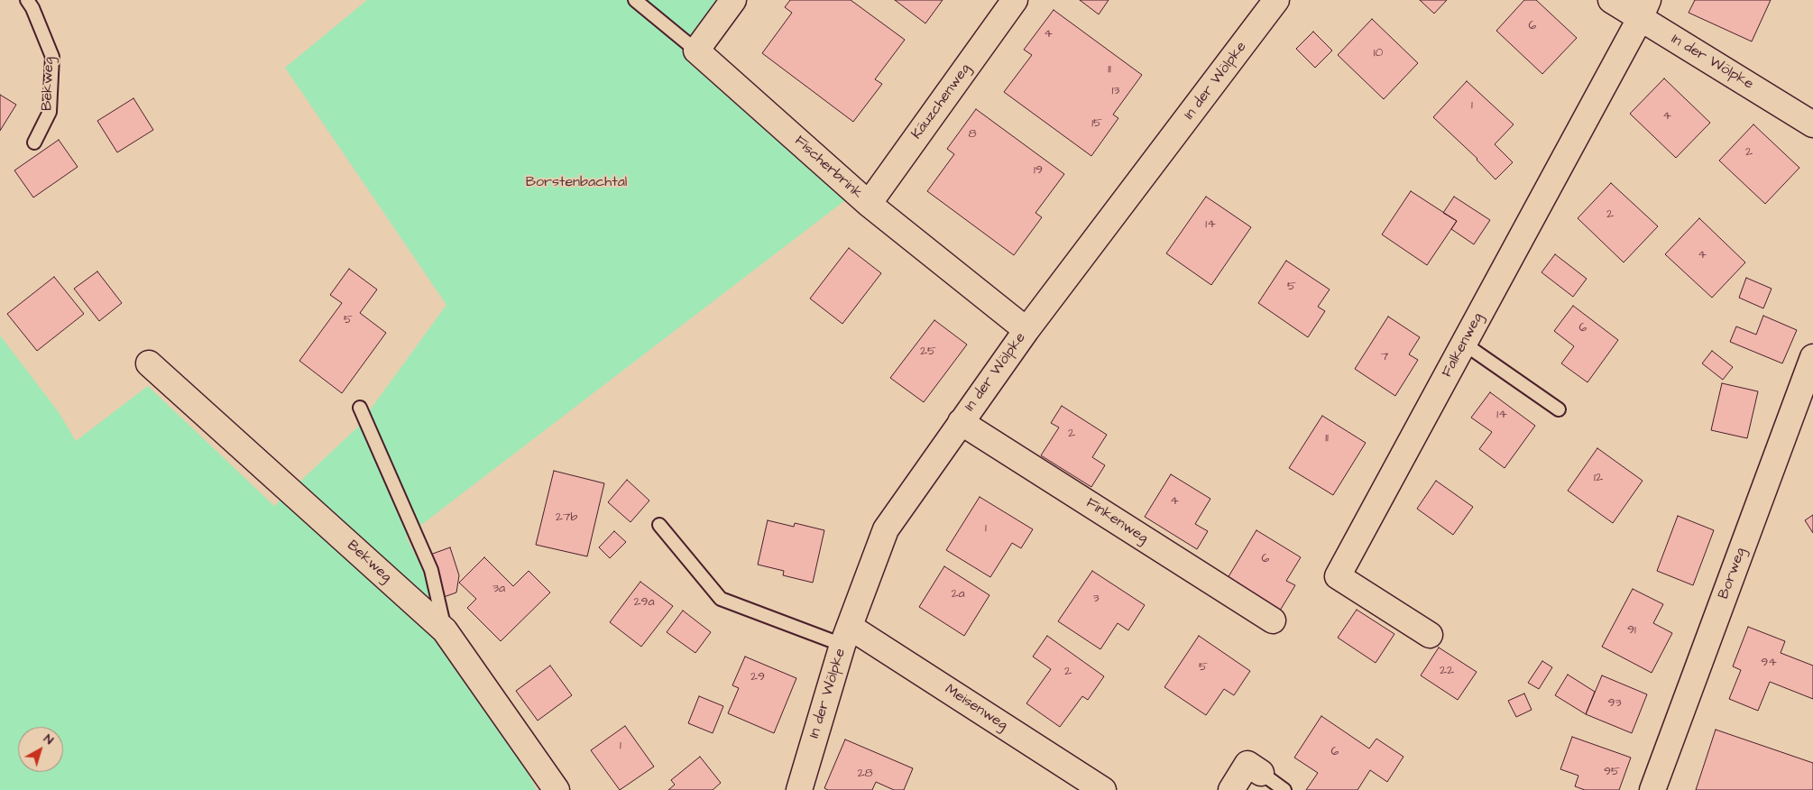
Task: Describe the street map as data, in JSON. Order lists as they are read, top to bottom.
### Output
{
  "streets": {
    "street": [
      "In der Wölpke",
      "Bekweg",
      "Käuzchenweg",
      "Fischerbrink",
      "Falkenweg",
      "Finkenweg",
      "Borweg",
      "Meisenweg"
    ]
  },
  "crossings": [
    ["In der Wölpke", "Fischerbrink"],
    ["In der Wölpke", "Falkenweg"],
    ["In der Wölpke", "Finkenweg"],
    ["In der Wölpke", "Meisenweg"],
    ["Käuzchenweg", "Fischerbrink"]
  ],
  "parks": ["Borstenbachtal"],
  "house_numbers": [
    "6",
    "4",
    "10",
    "11",
    "13",
    "1",
    "4",
    "15",
    "8",
    "2",
    "19",
    "2",
    "14",
    "4",
    "5",
    "5",
    "6",
    "25",
    "7",
    "14",
    "2",
    "11",
    "12",
    "4",
    "27b",
    "1",
    "6",
    "3a",
    "2a",
    "3",
    "29a",
    "91",
    "94",
    "5",
    "22",
    "2",
    "29",
    "93",
    "1",
    "6",
    "95",
    "28"
  ],
  "north": "top right"
}
